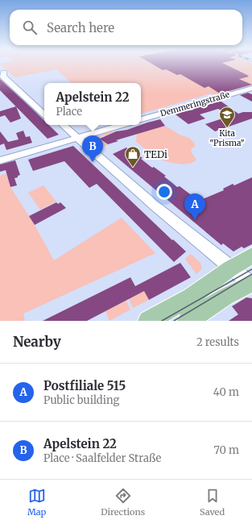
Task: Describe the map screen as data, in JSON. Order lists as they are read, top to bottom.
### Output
{
  "streets": {
    "street": ["Demmeringstraße"]
  },
  "places": {
    "school or university": ["Kita \"Prisma\""],
    "shop": ["TEDi"]
  },
  "page": {
    "search": "Search here",
    "popup": ["Apelstein 22", "Place"],
    "pins": ["B", "A"],
    "heading": ["Nearby", "2 results"],
    "list": [
      {
        "mark": "A",
        "name": "Postfiliale 515",
        "note": "Public building",
        "value": "40 m"
      },
      {
        "mark": "B",
        "name": "Apelstein 22",
        "note": "Place · Saalfelder Straße",
        "value": "70 m"
      }
    ],
    "nav": ["Map", "Directions", "Saved"]
  }
}
